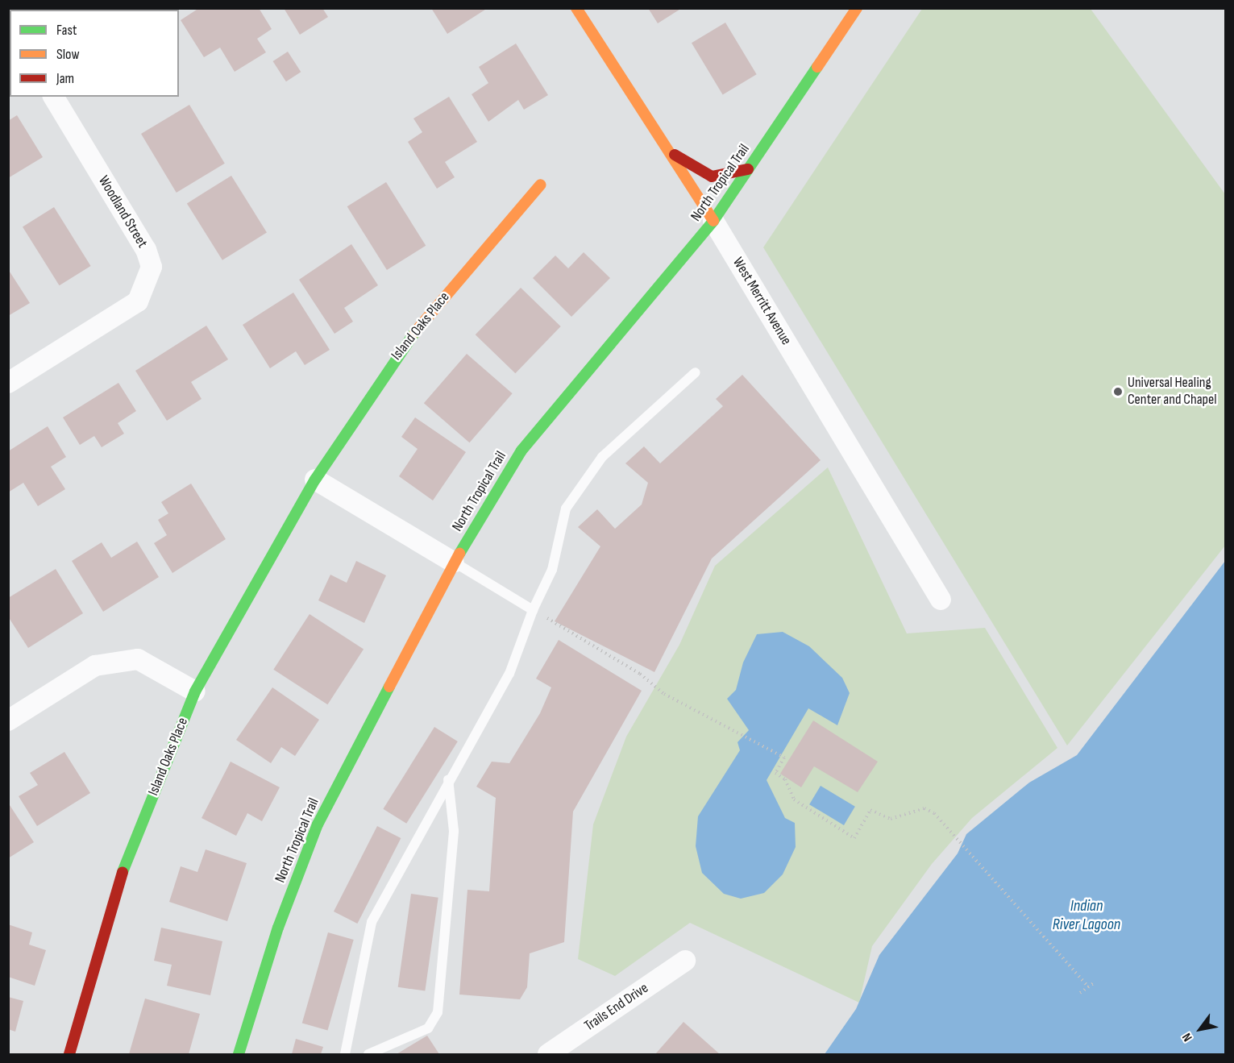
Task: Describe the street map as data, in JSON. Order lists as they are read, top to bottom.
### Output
{
  "streets": {
    "street": [
      "North Tropical Trail",
      "Woodland Street",
      "West Merritt Avenue",
      "Island Oaks Place",
      "Trails End Drive"
    ]
  },
  "crossings": [
    ["North Tropical Trail", "West Merritt Avenue"]
  ],
  "water": ["Indian River Lagoon"],
  "places": ["Universal Healing Center and Chapel"],
  "legend": ["Fast", "Slow", "Jam"],
  "north": "bottom left"
}
